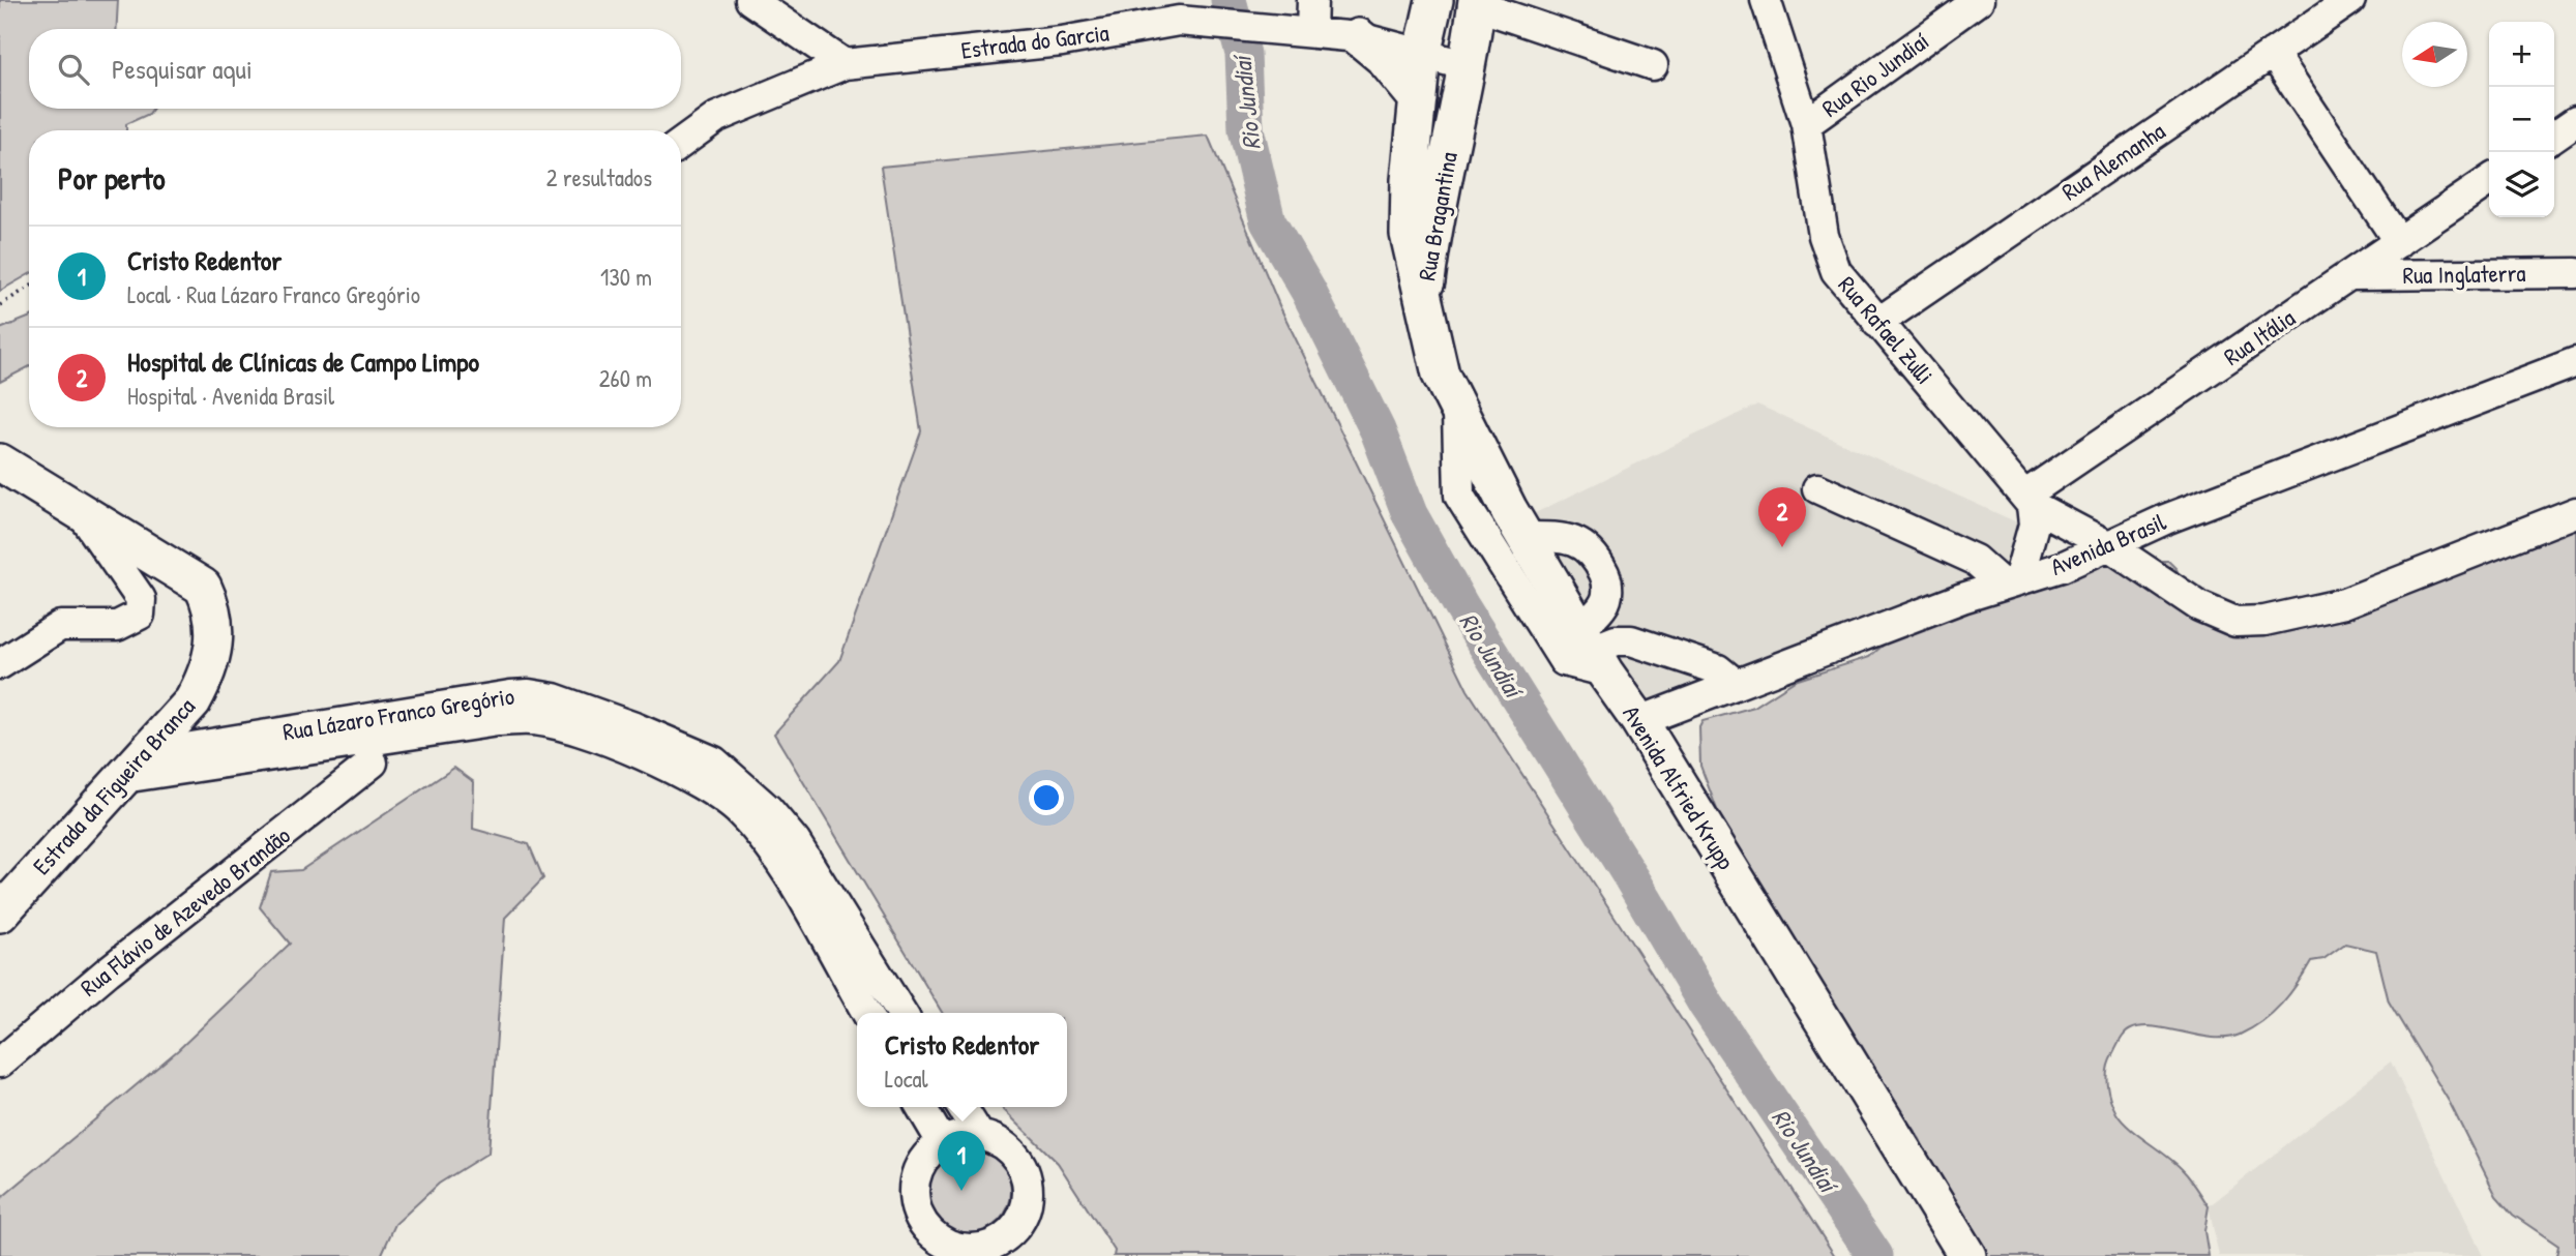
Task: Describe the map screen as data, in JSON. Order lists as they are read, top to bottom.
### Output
{
  "streets": {
    "main road": ["Rua Bragantina", "Estrada da Figueira Branca", "Avenida Alfried Krupp"],
    "street": [
      "Estrada do Garcia",
      "Rua Rio Jundiaí",
      "Rua Alemanha",
      "Rua Inglaterra",
      "Rua Rafael Zulli",
      "Rua Itália",
      "Avenida Brasil",
      "Rua Lázaro Franco Gregório",
      "Rua Flávio de Azevedo Brandão"
    ]
  },
  "crossings": [
    ["Estrada do Garcia", "Rua Bragantina"],
    ["Rua Rio Jundiaí", "Rua Rafael Zulli"],
    ["Rua Alemanha", "Rua Rafael Zulli"],
    ["Rua Bragantina", "Avenida Alfried Krupp"],
    ["Rua Inglaterra", "Rua Itália"],
    ["Rua Rafael Zulli", "Rua Itália"],
    ["Avenida Brasil", "Avenida Alfried Krupp"],
    ["Rua Lázaro Franco Gregório", "Estrada da Figueira Branca"]
  ],
  "water": ["Rio Jundiaí"],
  "north": "left",
  "page": {
    "map_buttons": ["+", "−"],
    "search": "Pesquisar aqui",
    "heading": ["Por perto", "2 resultados"],
    "list": [
      {
        "mark": "1",
        "name": "Cristo Redentor",
        "note": "Local · Rua Lázaro Franco Gregório",
        "value": "130 m"
      },
      {
        "mark": "2",
        "name": "Hospital de Clínicas de Campo Limpo",
        "note": "Hospital · Avenida Brasil",
        "value": "260 m"
      }
    ],
    "pins": ["2", "1"],
    "popup": ["Cristo Redentor", "Local"]
  }
}
